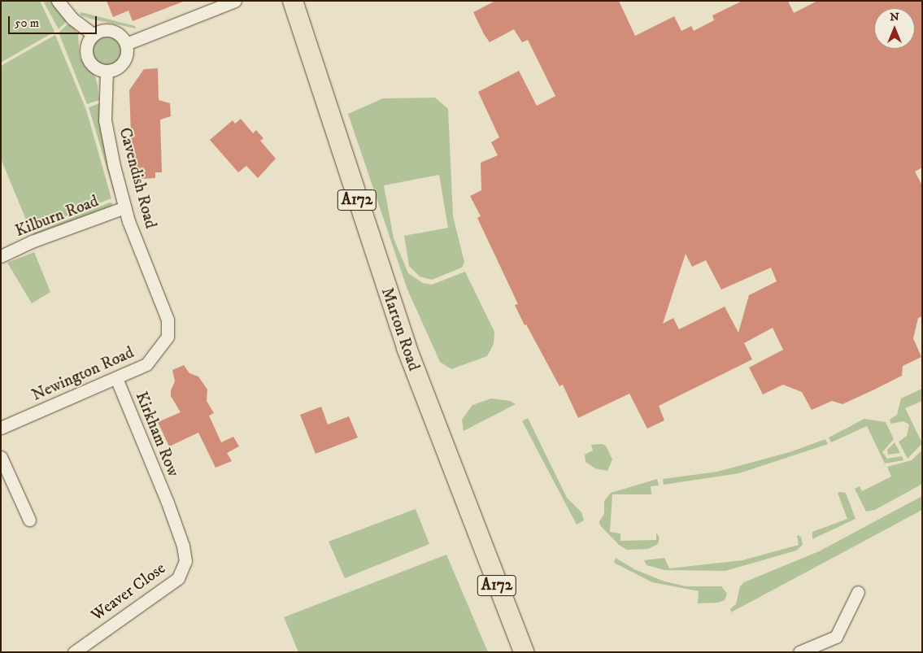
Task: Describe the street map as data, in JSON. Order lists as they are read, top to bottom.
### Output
{
  "streets": {
    "main road": ["A172", "Marton Road"],
    "street": [
      "Cavendish Road",
      "Kilburn Road",
      "Newington Road",
      "Kirkham Row",
      "Weaver Close"
    ]
  },
  "crossings": [
    ["Cavendish Road", "Kilburn Road"],
    ["Cavendish Road", "Newington Road"],
    ["Newington Road", "Kirkham Row"],
    ["Kirkham Row", "Weaver Close"]
  ],
  "scale_bar": "50 m",
  "north": "top"
}
